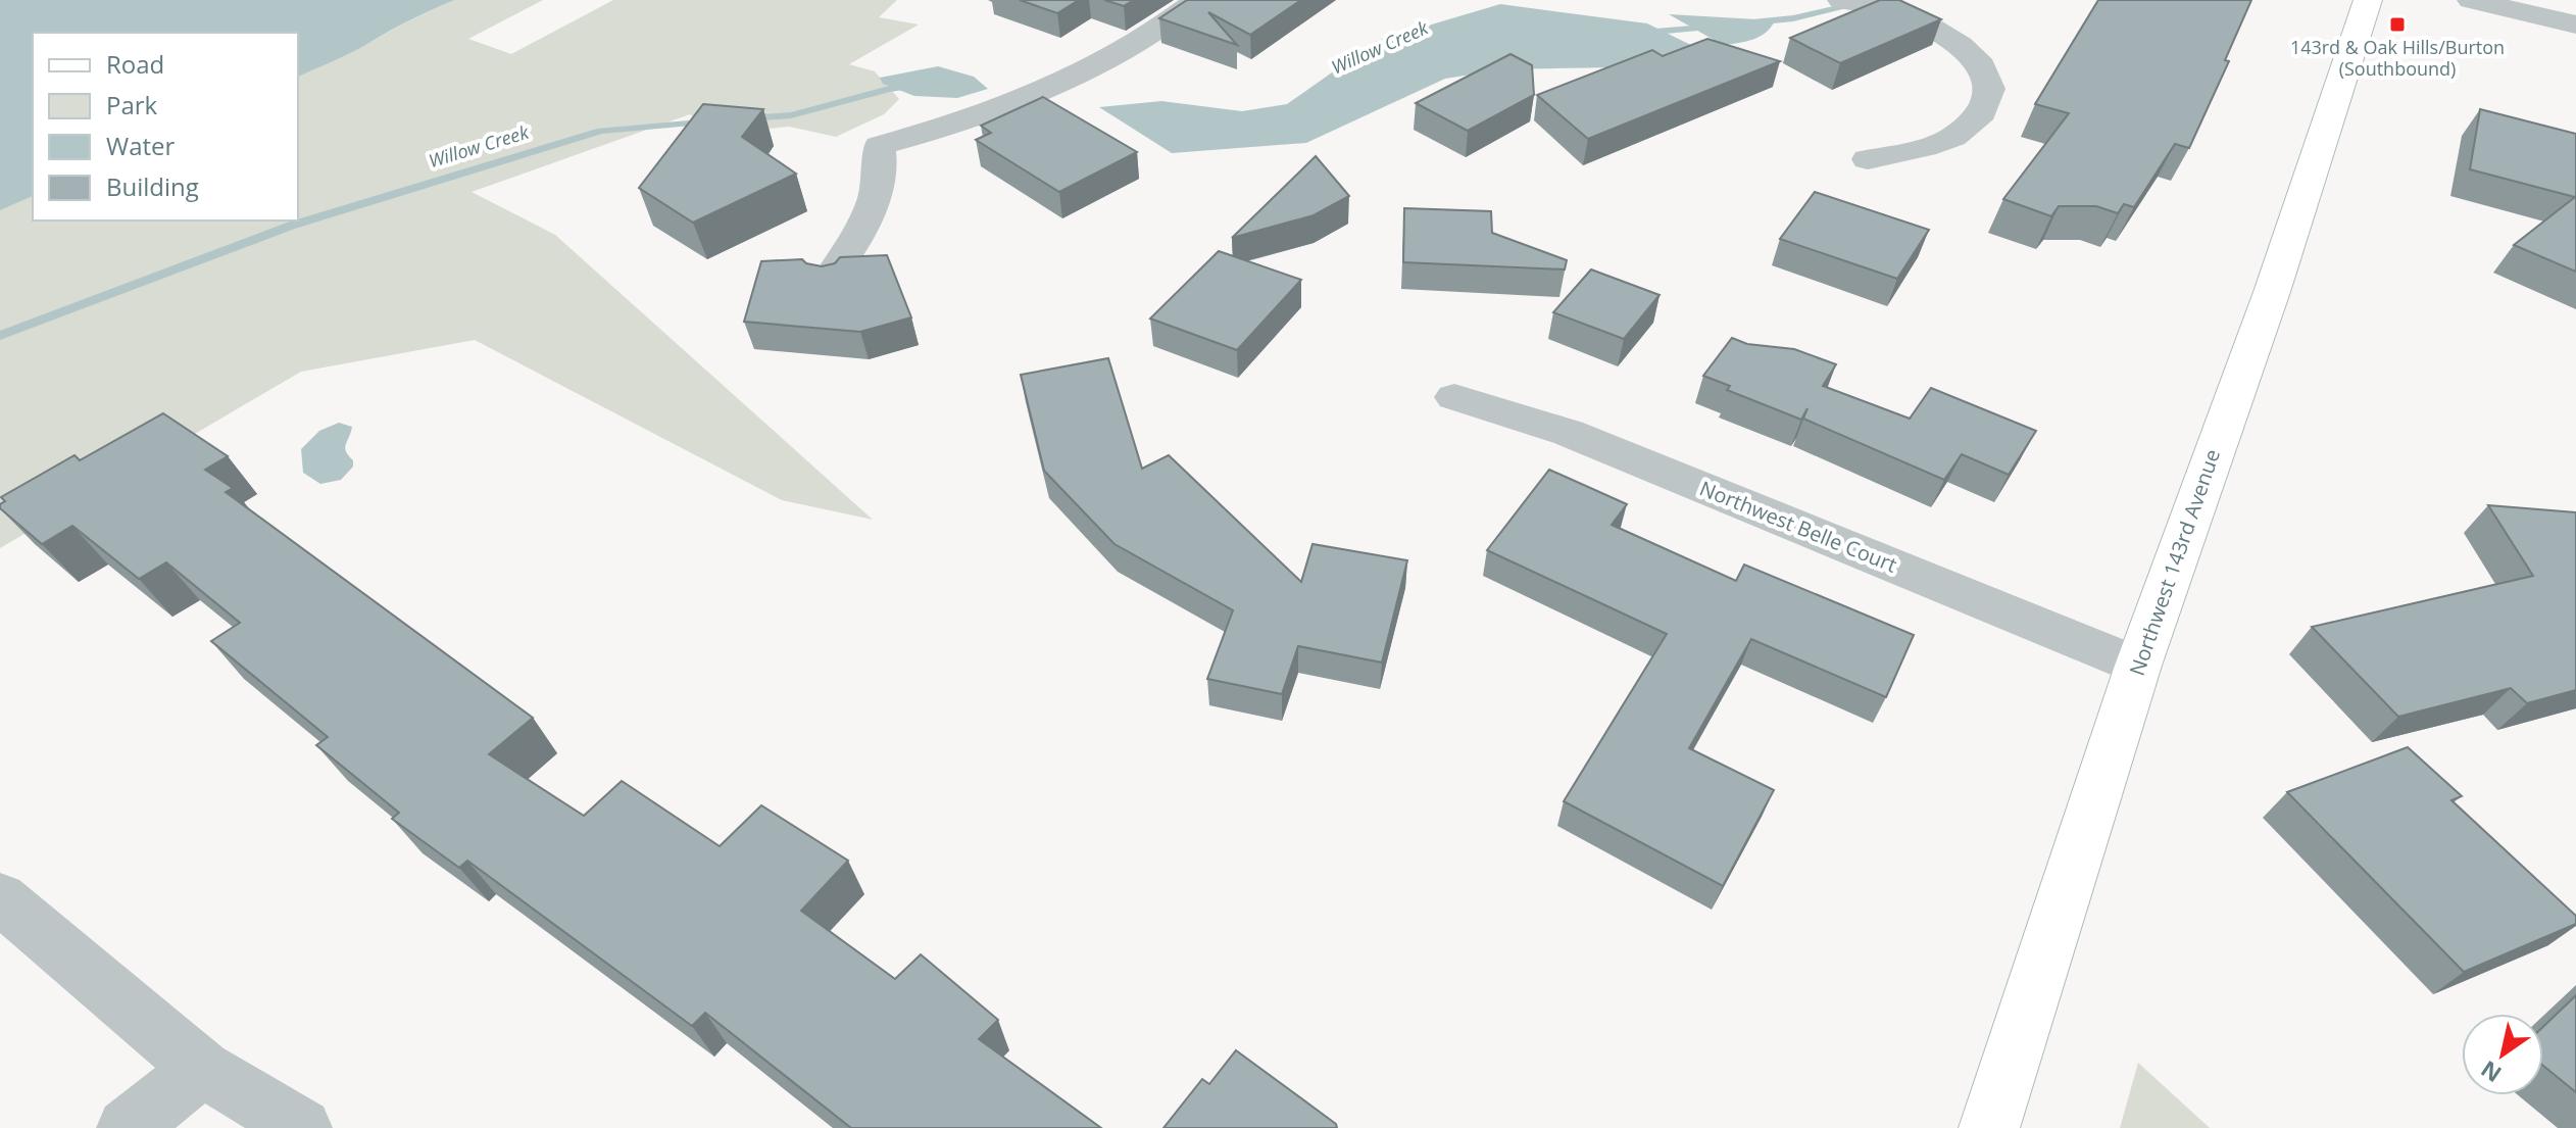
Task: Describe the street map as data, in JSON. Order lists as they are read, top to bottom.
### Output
{
  "streets": {
    "main road": ["Northwest 143rd Avenue"],
    "street": ["Northwest Belle Court"]
  },
  "crossings": [
    ["Northwest Belle Court", "Northwest 143rd Avenue"]
  ],
  "water": ["Willow Creek"],
  "places": {
    "transit": ["143rd & Oak Hills/Burton (Southbound)"]
  },
  "legend": [
    "Road",
    "Park",
    "Water",
    "Building"
  ],
  "north": "bottom left"
}
